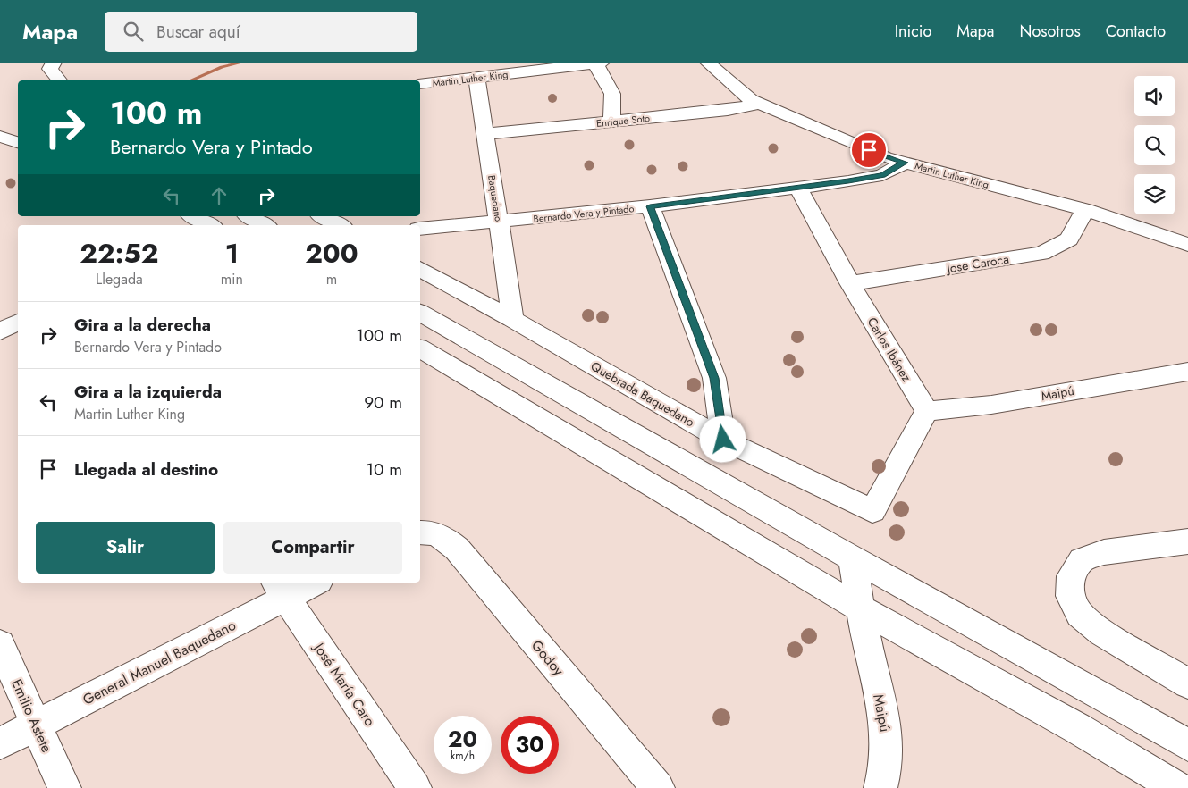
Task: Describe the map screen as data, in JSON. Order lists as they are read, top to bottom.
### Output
{
  "streets": {
    "street": [
      "Martin Luther King",
      "Enrique Soto",
      "Baquedano",
      "Bernardo Vera y Pintado",
      "Jose Caroca",
      "Carlos Ibánez",
      "Maipú",
      "Quebrada Baquedano",
      "Godoy",
      "General Manuel Baquedano",
      "José María Caro",
      "Emilio Astete"
    ]
  },
  "crossings": [
    ["Martin Luther King", "Enrique Soto"],
    ["Martin Luther King", "Baquedano"],
    ["Martin Luther King", "Bernardo Vera y Pintado"],
    ["Martin Luther King", "Jose Caroca"],
    ["Enrique Soto", "Baquedano"],
    ["Baquedano", "Bernardo Vera y Pintado"],
    ["Baquedano", "Quebrada Baquedano"],
    ["Bernardo Vera y Pintado", "Carlos Ibánez"],
    ["Jose Caroca", "Carlos Ibánez"],
    ["Carlos Ibánez", "Maipú"],
    ["Carlos Ibánez", "Quebrada Baquedano"],
    ["Maipú", "Quebrada Baquedano"],
    ["General Manuel Baquedano", "José María Caro"],
    ["General Manuel Baquedano", "Emilio Astete"]
  ],
  "page": {
    "header": "Mapa",
    "search": "Buscar aquí",
    "nav": [
      "Inicio",
      "Mapa",
      "Nosotros",
      "Contacto"
    ],
    "turn": ["100 m", "Bernardo Vera y Pintado"],
    "eta": [
      "22:52",
      "Llegada",
      "1",
      "min",
      "200",
      "m"
    ],
    "list": [
      {
        "name": "Gira a la derecha",
        "note": "Bernardo Vera y Pintado",
        "value": "100 m"
      },
      {
        "name": "Gira a la izquierda",
        "note": "Martin Luther King",
        "value": "90 m"
      },
      {
        "name": "Llegada al destino",
        "value": "10 m"
      }
    ],
    "buttons": ["Salir", "Compartir"],
    "speed": "20 km/h",
    "limit": "30"
  }
}
